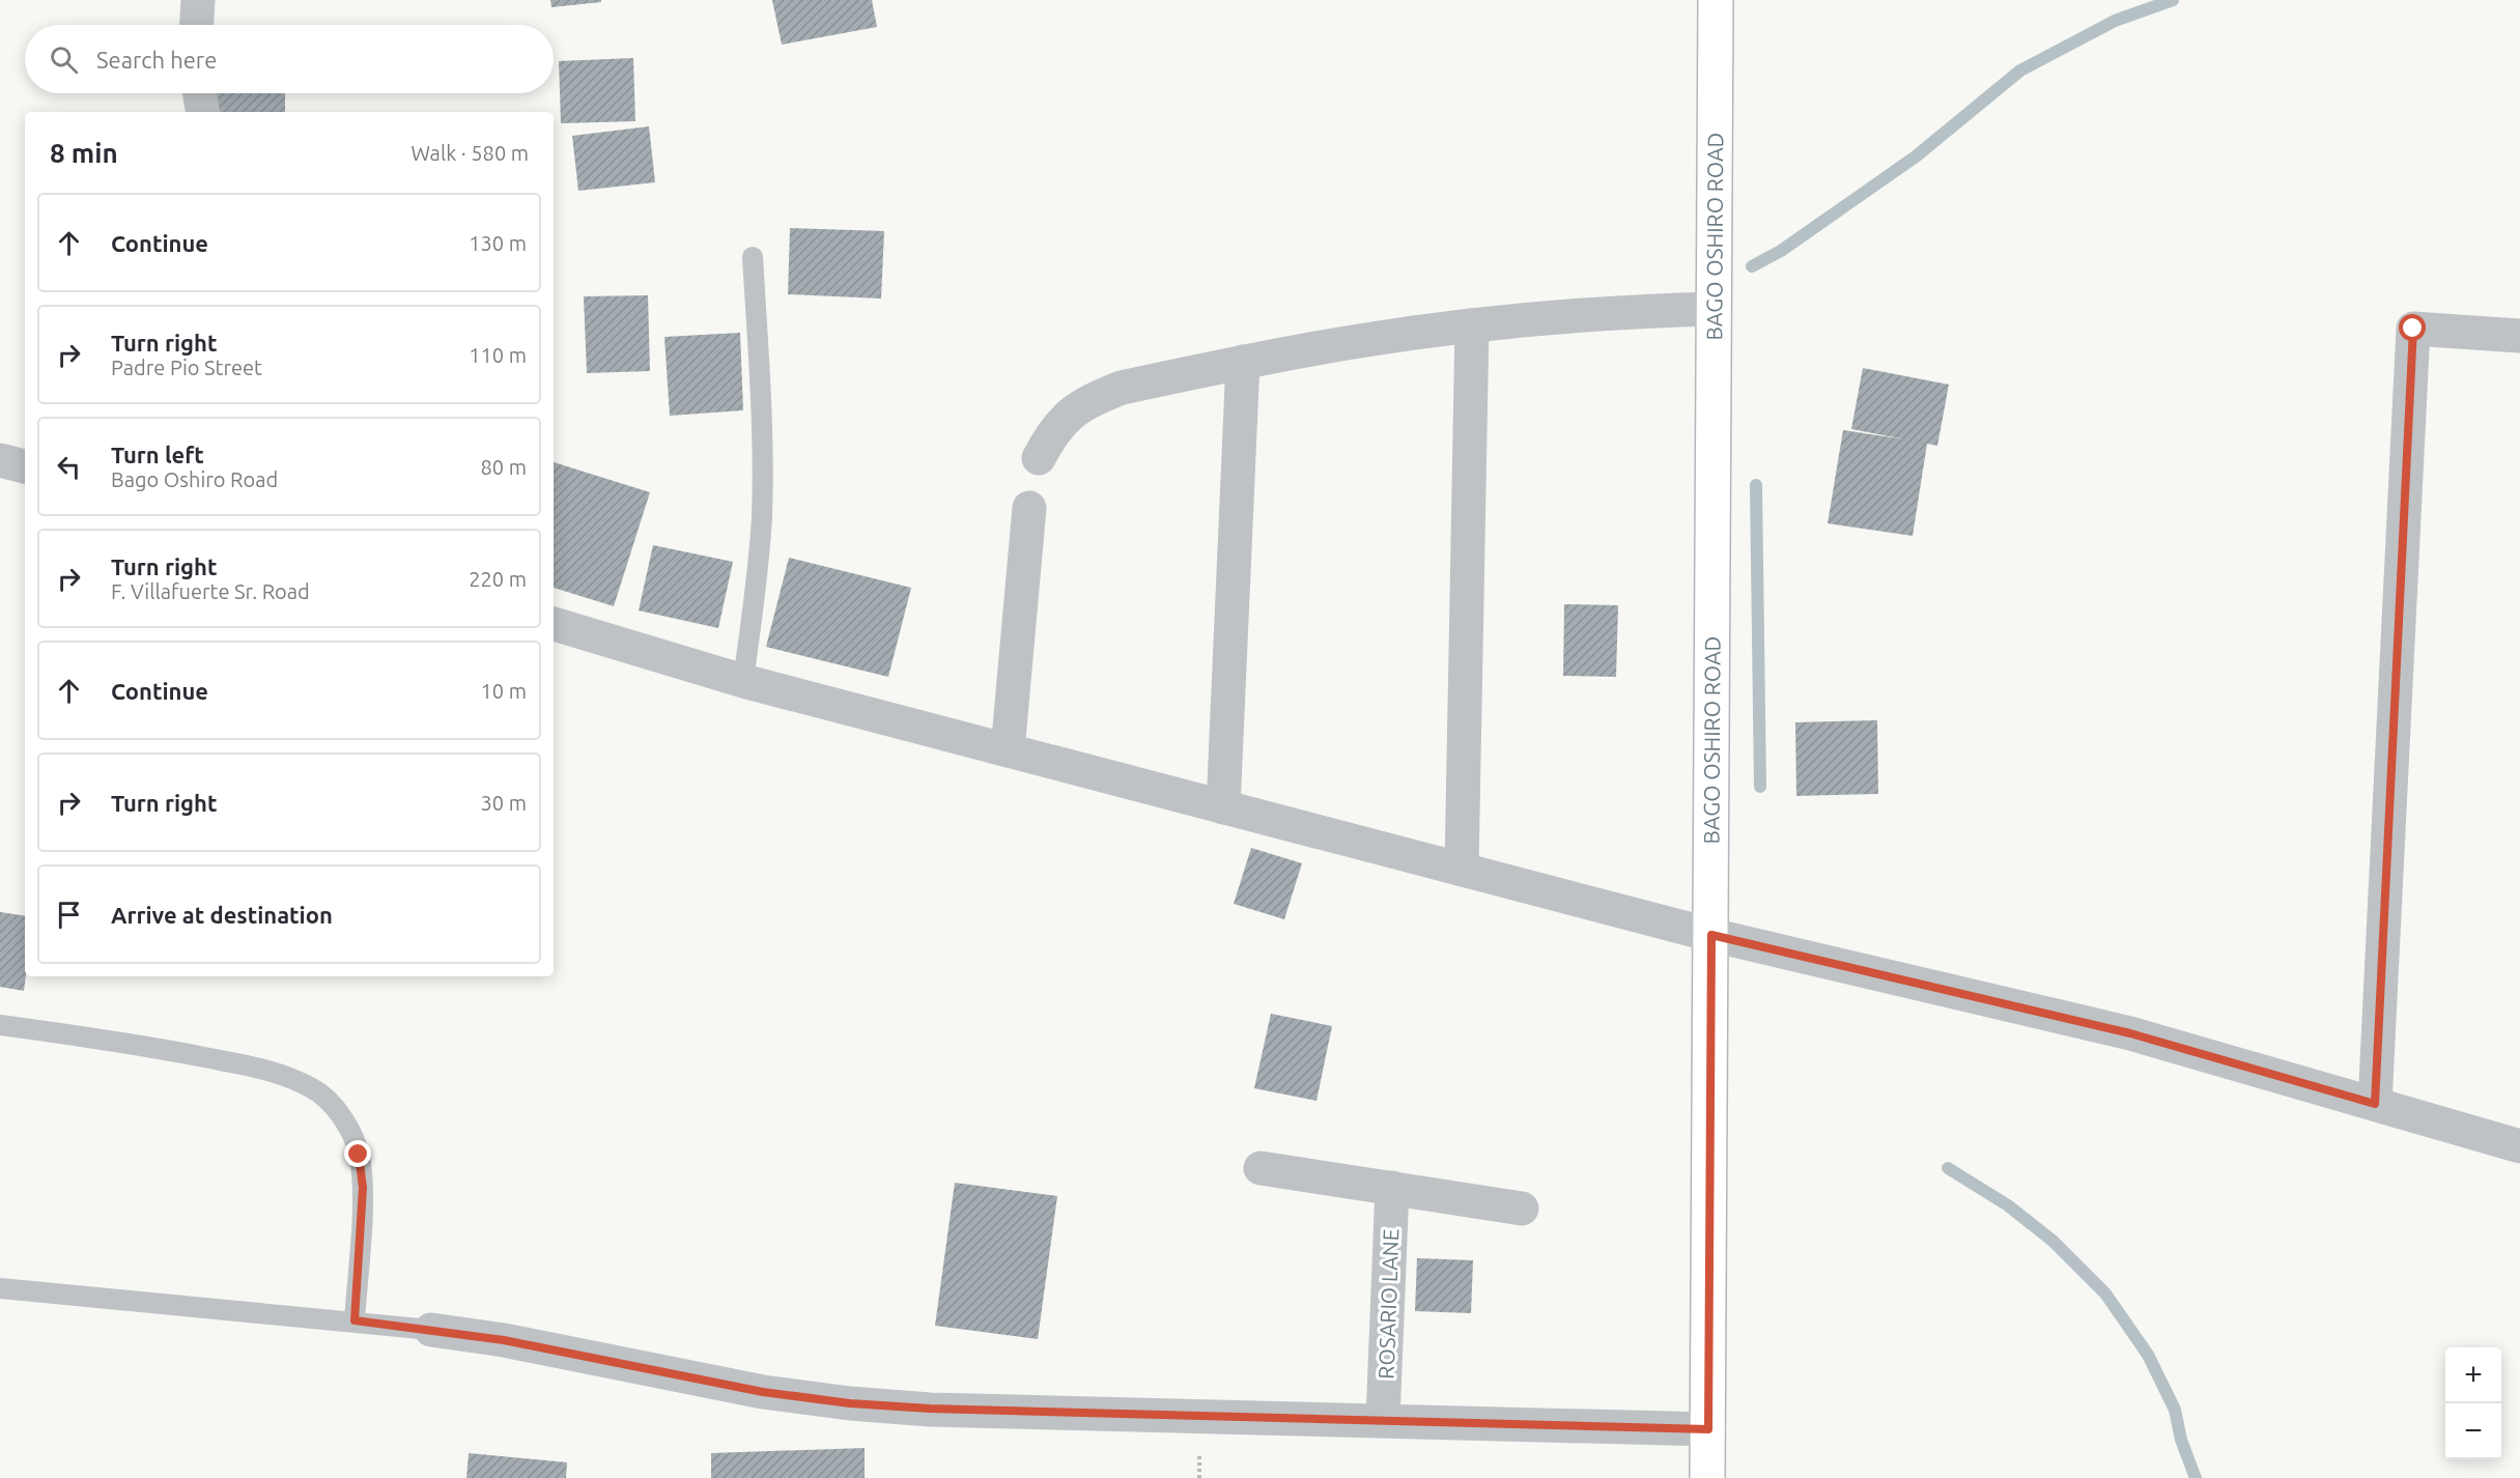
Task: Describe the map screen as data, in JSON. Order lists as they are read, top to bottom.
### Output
{
  "streets": {
    "street": ["BAGO OSHIRO ROAD", "ROSARIO LANE"]
  },
  "page": {
    "search": "Search here",
    "heading": ["8 min", "Walk · 580 m"],
    "list": [
      ["Continue", "130 m"],
      ["Turn right", "Padre Pio Street", "110 m"],
      ["Turn left", "Bago Oshiro Road", "80 m"],
      ["Turn right", "F. Villafuerte Sr. Road", "220 m"],
      ["Continue", "10 m"],
      ["Turn right", "30 m"],
      "Arrive at destination"
    ],
    "map_buttons": ["+", "−"]
  }
}
